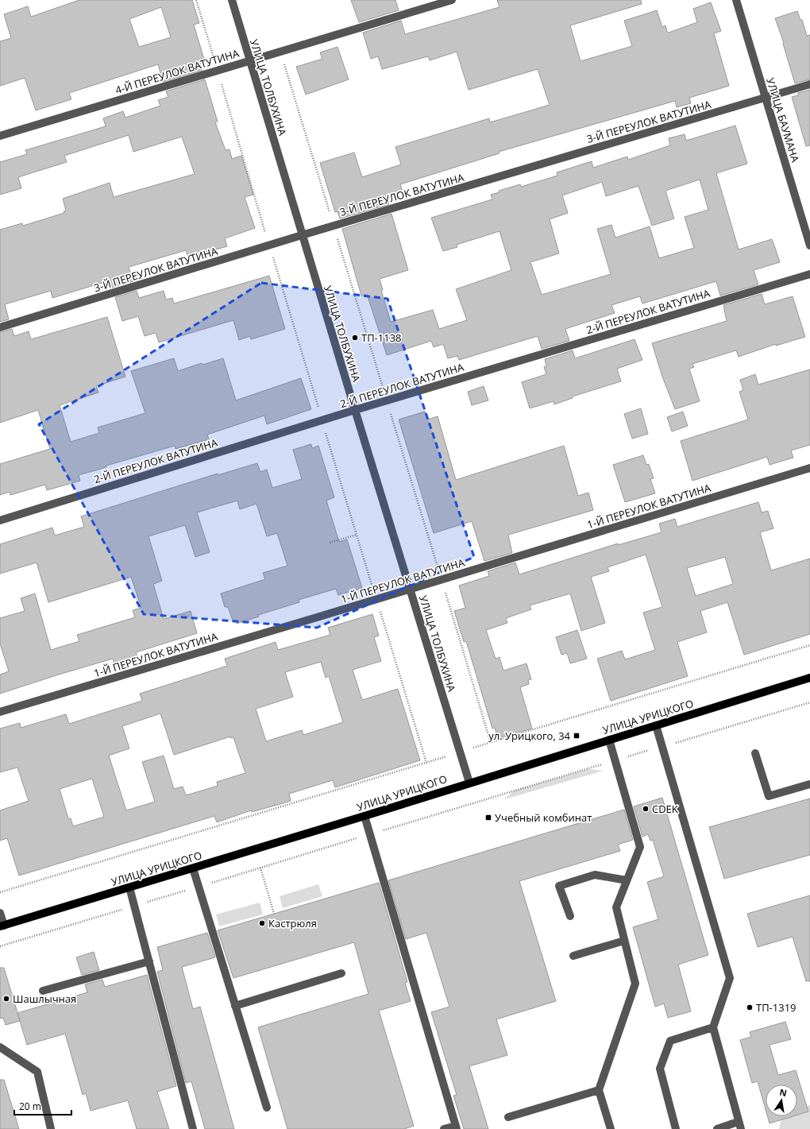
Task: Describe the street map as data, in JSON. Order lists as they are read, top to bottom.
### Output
{
  "streets": {
    "main road": ["УЛИЦА УРИЦКОГО"],
    "street": [
      "4-Й ПЕРЕУЛОК ВАТУТИНА",
      "УЛИЦА ТОЛБУХИНА",
      "УЛИЦА БАУМАНА",
      "3-Й ПЕРЕУЛОК ВАТУТИНА",
      "2-Й ПЕРЕУЛОК ВАТУТИНА",
      "1-Й ПЕРЕУЛОК ВАТУТИНА"
    ]
  },
  "crossings": [
    ["4-Й ПЕРЕУЛОК ВАТУТИНА", "УЛИЦА ТОЛБУХИНА"],
    ["УЛИЦА ТОЛБУХИНА", "3-Й ПЕРЕУЛОК ВАТУТИНА"],
    ["УЛИЦА ТОЛБУХИНА", "2-Й ПЕРЕУЛОК ВАТУТИНА"],
    ["УЛИЦА ТОЛБУХИНА", "1-Й ПЕРЕУЛОК ВАТУТИНА"],
    ["УЛИЦА ТОЛБУХИНА", "УЛИЦА УРИЦКОГО"],
    ["УЛИЦА БАУМАНА", "3-Й ПЕРЕУЛОК ВАТУТИНА"]
  ],
  "places": {
    "other": [
      "ТП-1138",
      "CDEK",
      "Кастрюля",
      "Шашлычная",
      "ТП-1319"
    ],
    "transit": ["ул. Урицкого, 34", "Учебный комбинат"]
  },
  "scale_bar": "20 m",
  "north": "top"
}
